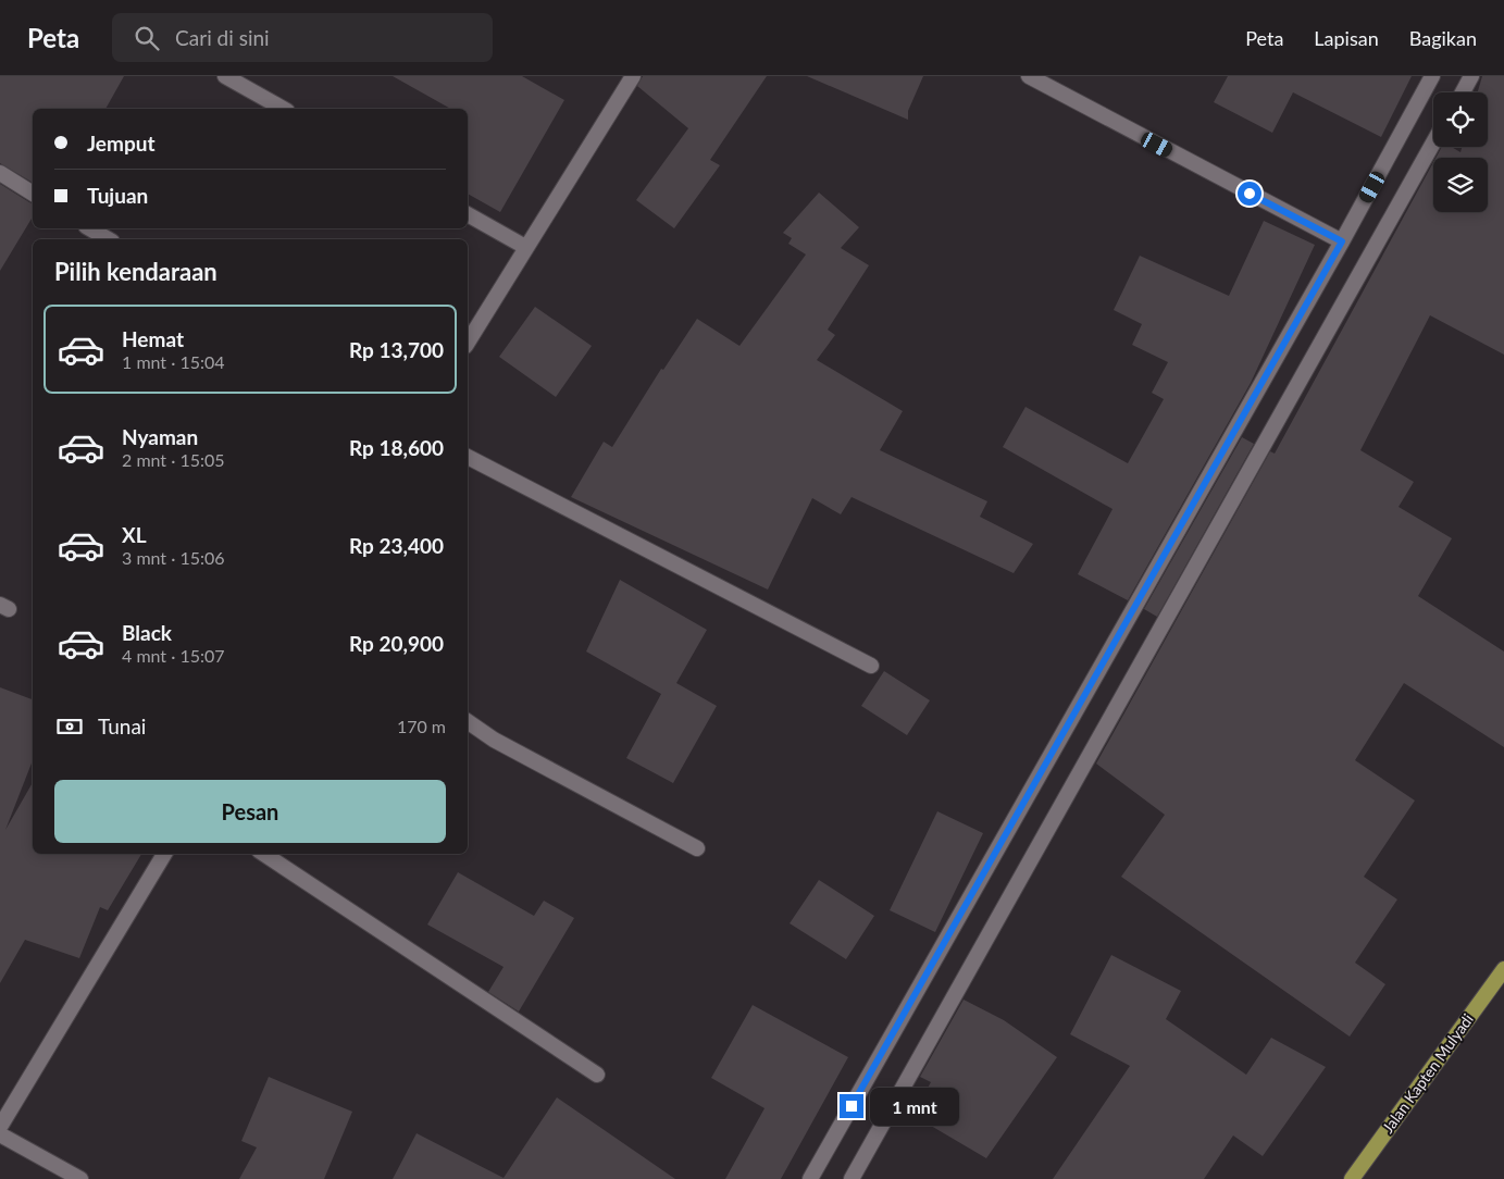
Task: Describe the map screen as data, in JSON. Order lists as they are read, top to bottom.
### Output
{
  "streets": {
    "main road": ["Jalan Kapten Mulyadi"]
  },
  "page": {
    "header": "Peta",
    "search": "Cari di sini",
    "nav": ["Peta", "Lapisan", "Bagikan"],
    "banner": ["Jemput", "Tujuan"],
    "heading": "Pilih kendaraan",
    "list": [
      {
        "name": "Hemat",
        "note": "1 mnt · 15:04",
        "value": "Rp 13,700"
      },
      {
        "name": "Nyaman",
        "note": "2 mnt · 15:05",
        "value": "Rp 18,600"
      },
      {
        "name": "XL",
        "note": "3 mnt · 15:06",
        "value": "Rp 23,400"
      },
      {
        "name": "Black",
        "note": "4 mnt · 15:07",
        "value": "Rp 20,900"
      }
    ],
    "pay": ["Tunai", "170 m"],
    "buttons": "Pesan",
    "bubble": "1 mnt"
  }
}
